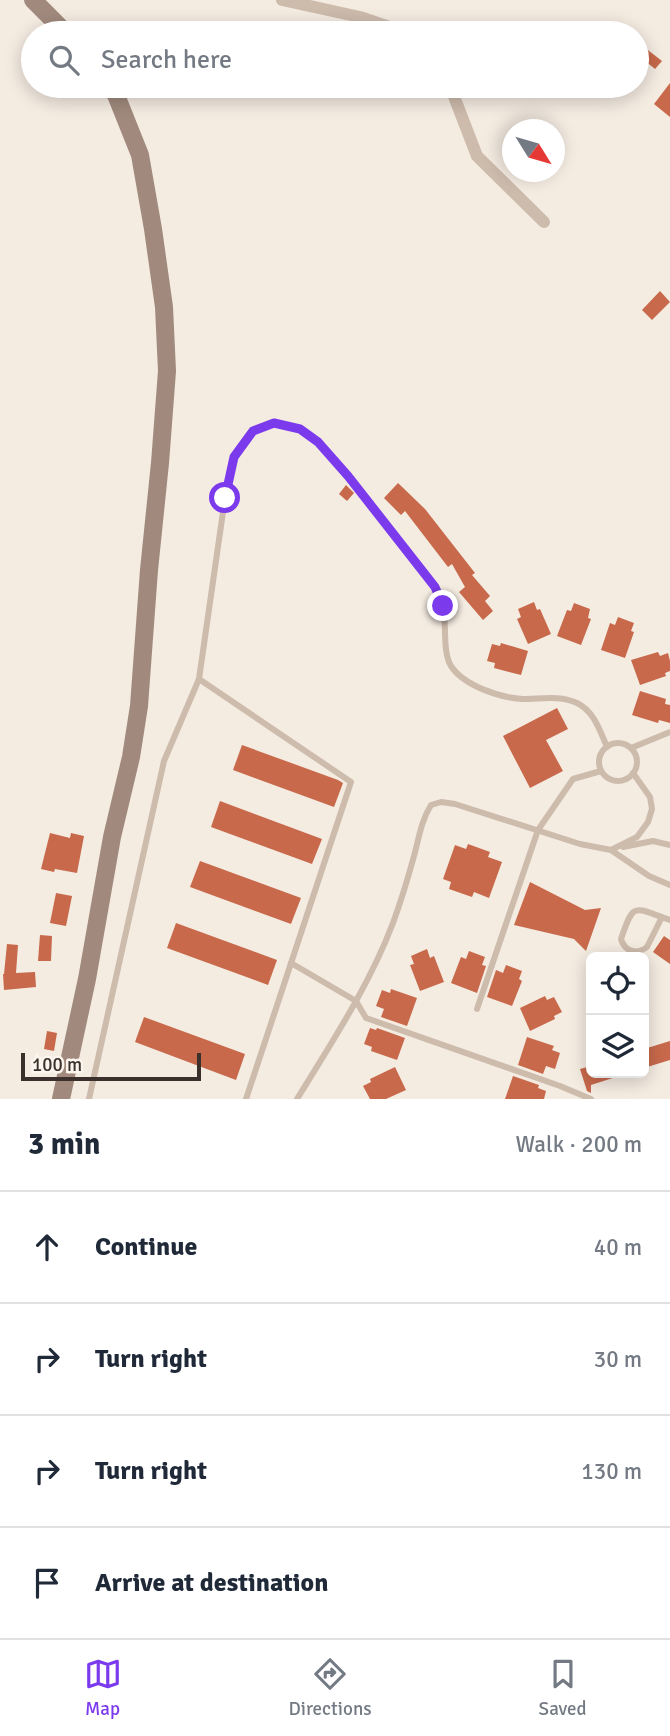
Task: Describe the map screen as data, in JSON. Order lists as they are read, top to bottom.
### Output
{
  "scale_bar": "100 m",
  "north": "bottom right",
  "page": {
    "search": "Search here",
    "scale": "100 m",
    "heading": ["3 min", "Walk · 200 m"],
    "list": [
      ["Continue", "40 m"],
      ["Turn right", "30 m"],
      ["Turn right", "130 m"],
      "Arrive at destination"
    ],
    "nav": ["Map", "Directions", "Saved"]
  }
}
